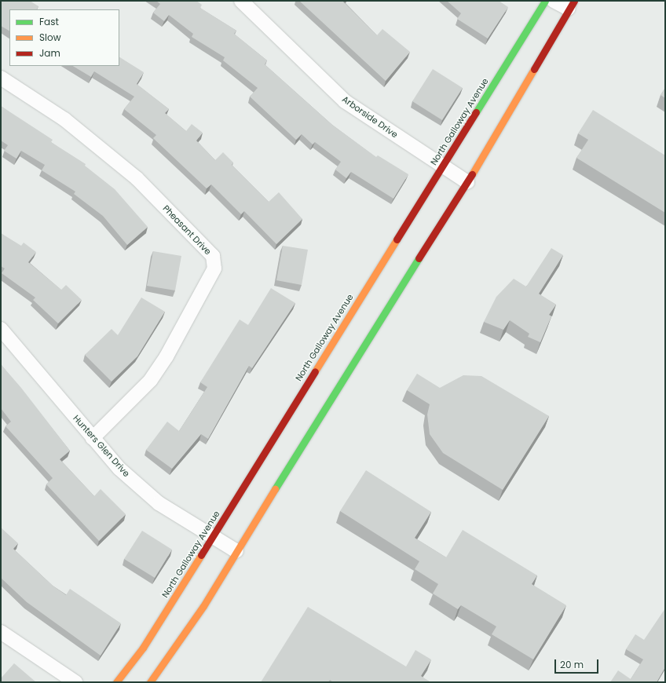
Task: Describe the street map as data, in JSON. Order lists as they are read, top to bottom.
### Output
{
  "streets": {
    "main road": ["North Galloway Avenue"],
    "street": ["Arborside Drive", "Pheasant Drive", "Hunters Glen Drive"]
  },
  "crossings": [
    ["Arborside Drive", "North Galloway Avenue"],
    ["North Galloway Avenue", "Hunters Glen Drive"],
    ["Pheasant Drive", "Hunters Glen Drive"]
  ],
  "legend": ["Fast", "Slow", "Jam"],
  "scale_bar": "20 m"
}
